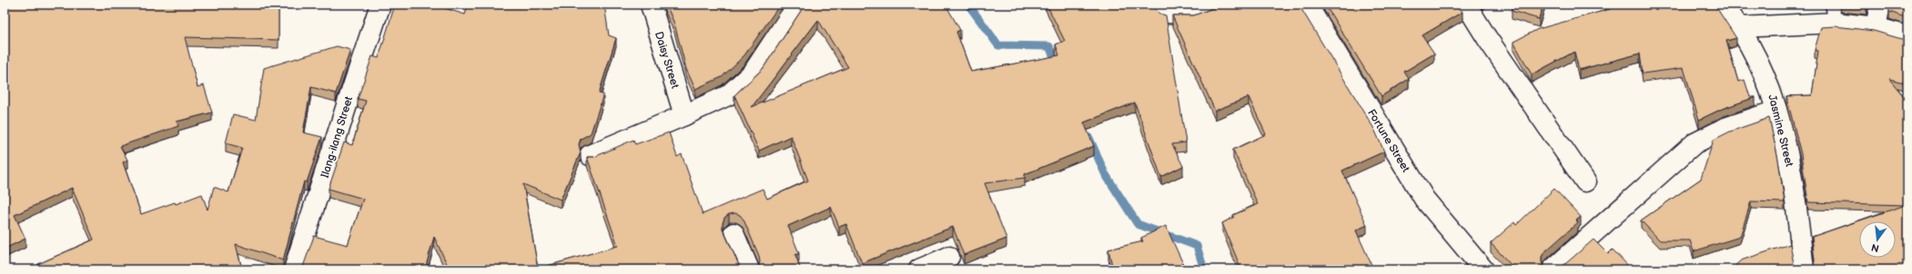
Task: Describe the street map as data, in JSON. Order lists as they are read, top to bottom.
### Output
{
  "streets": {
    "street": [
      "Daisy Street",
      "Jasmine Street",
      "Ilang-ilang Street",
      "Fortune Street"
    ]
  },
  "north": "bottom"
}
